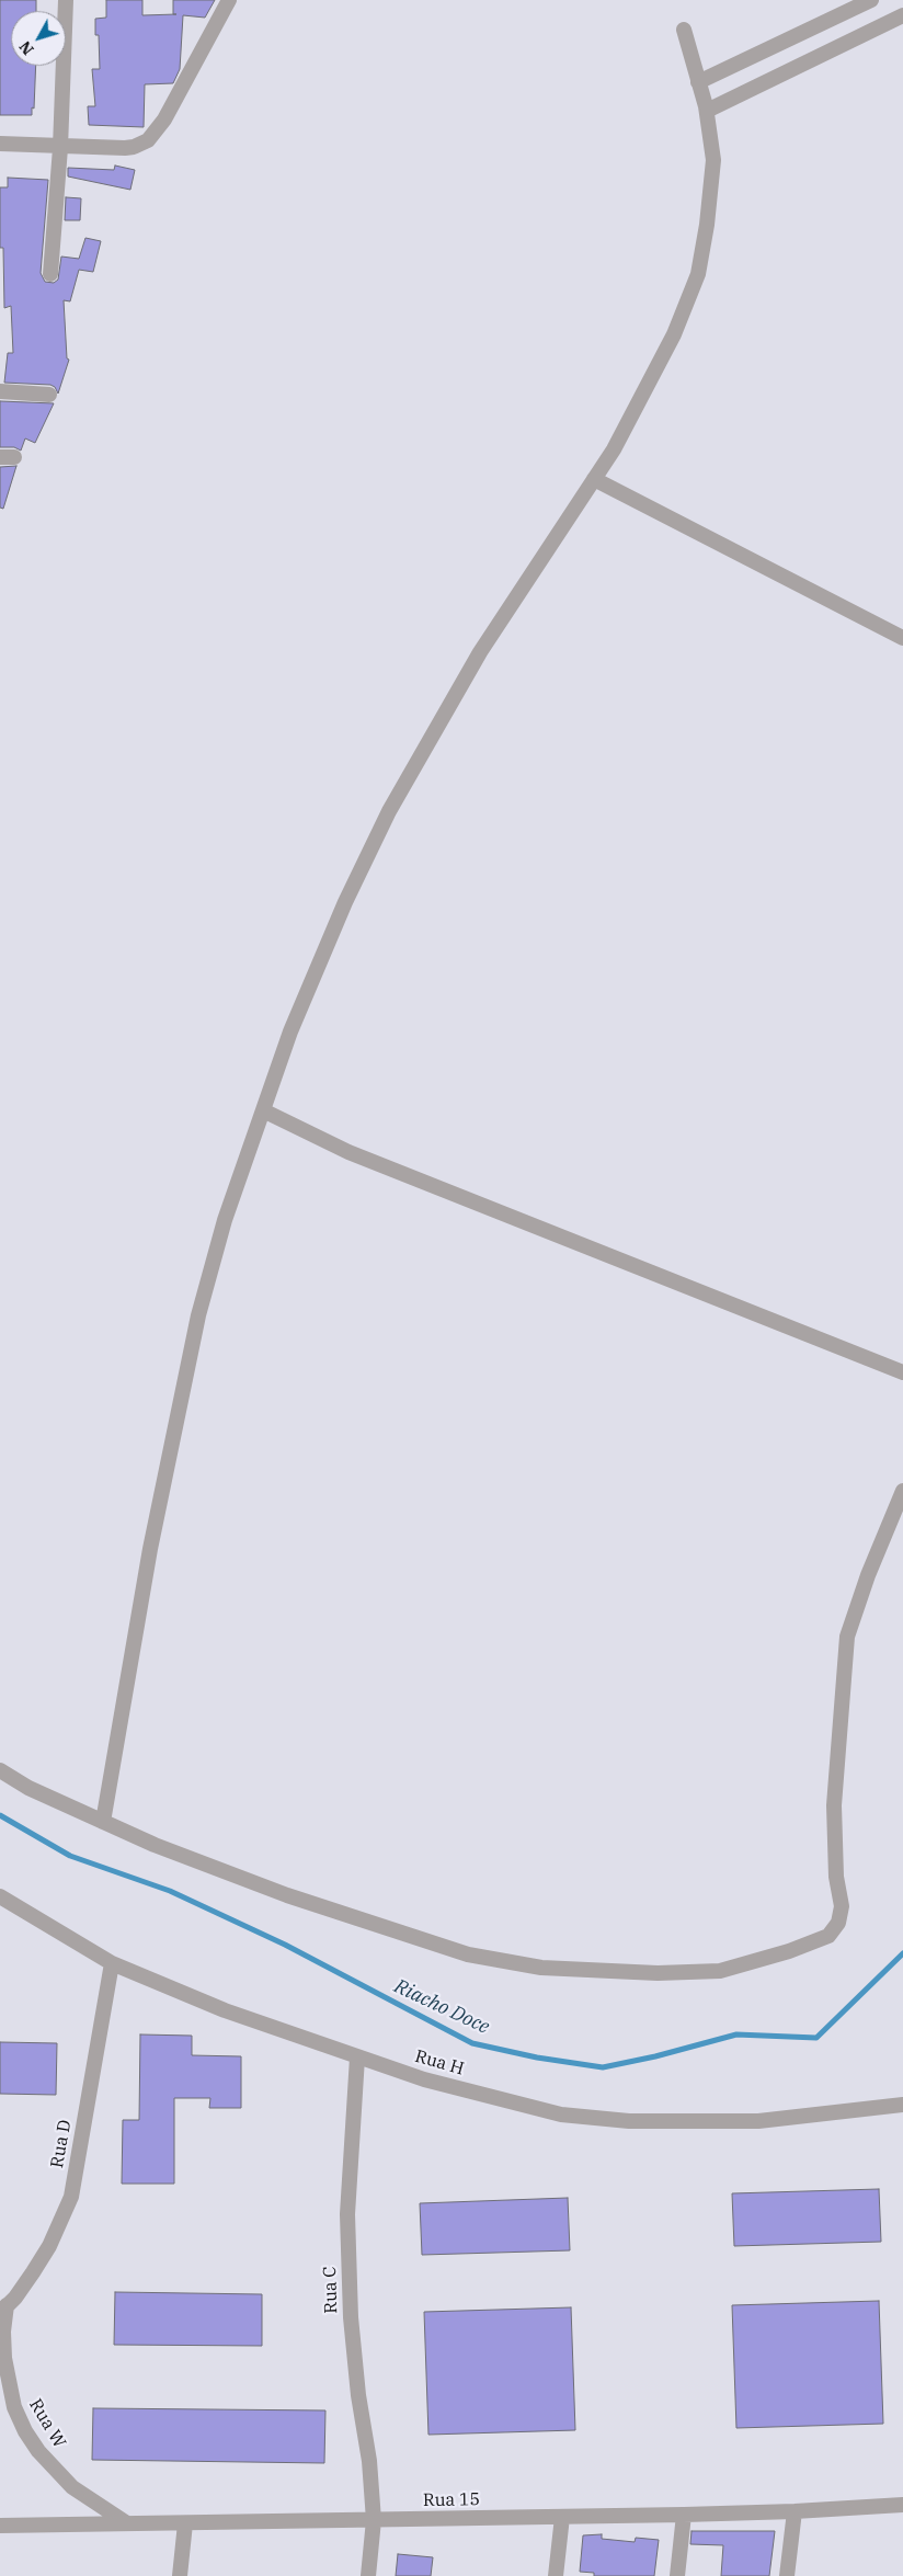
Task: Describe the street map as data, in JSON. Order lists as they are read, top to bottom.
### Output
{
  "streets": {
    "street": [
      "Rua H",
      "Rua D",
      "Rua C",
      "Rua W",
      "Rua 15"
    ]
  },
  "crossings": [
    ["Rua H", "Rua D"],
    ["Rua H", "Rua C"],
    ["Rua D", "Rua W"],
    ["Rua C", "Rua 15"],
    ["Rua W", "Rua 15"]
  ],
  "water": ["Riacho Doce"],
  "north": "bottom left"
}
